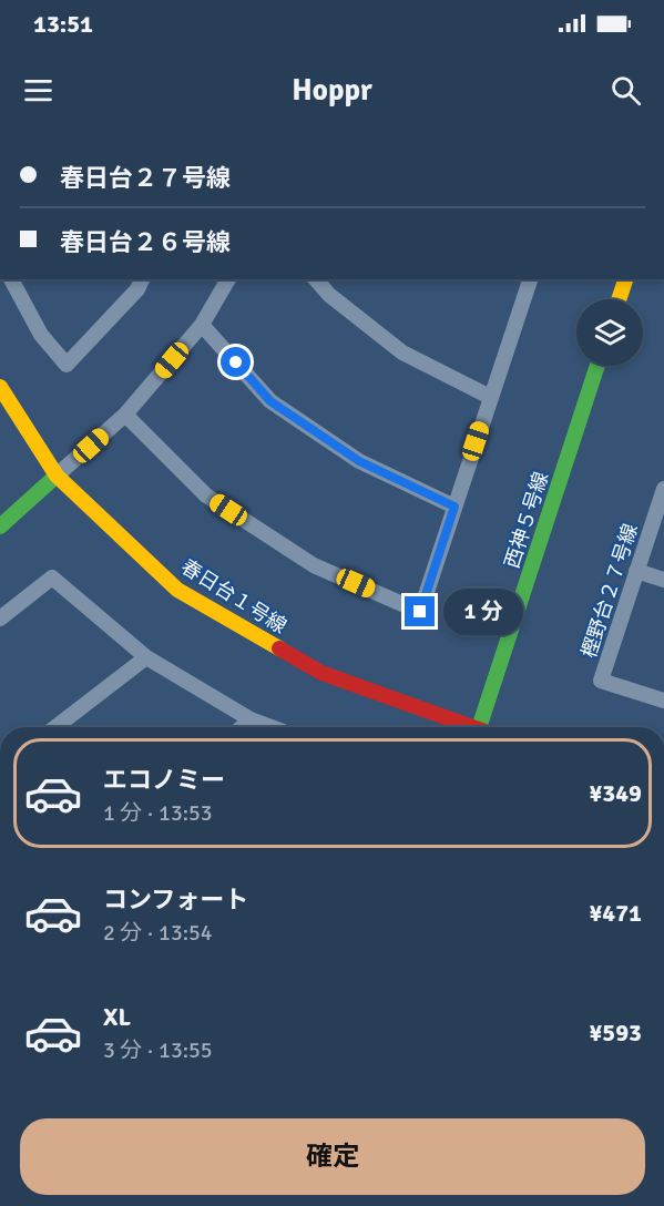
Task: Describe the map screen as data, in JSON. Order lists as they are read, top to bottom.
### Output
{
  "streets": {
    "street": ["西神５号線", "樫野台２７号線", "春日台１号線"]
  },
  "page": {
    "status": "13:51",
    "header": "Hoppr",
    "banner": ["春日台２７号線", "春日台２６号線"],
    "bubble": "1 分",
    "list": [
      {
        "name": "エコノミー",
        "note": "1 分 · 13:53",
        "value": "¥349"
      },
      {
        "name": "コンフォート",
        "note": "2 分 · 13:54",
        "value": "¥471"
      },
      {
        "name": "XL",
        "note": "3 分 · 13:55",
        "value": "¥593"
      }
    ],
    "buttons": "確定"
  }
}
